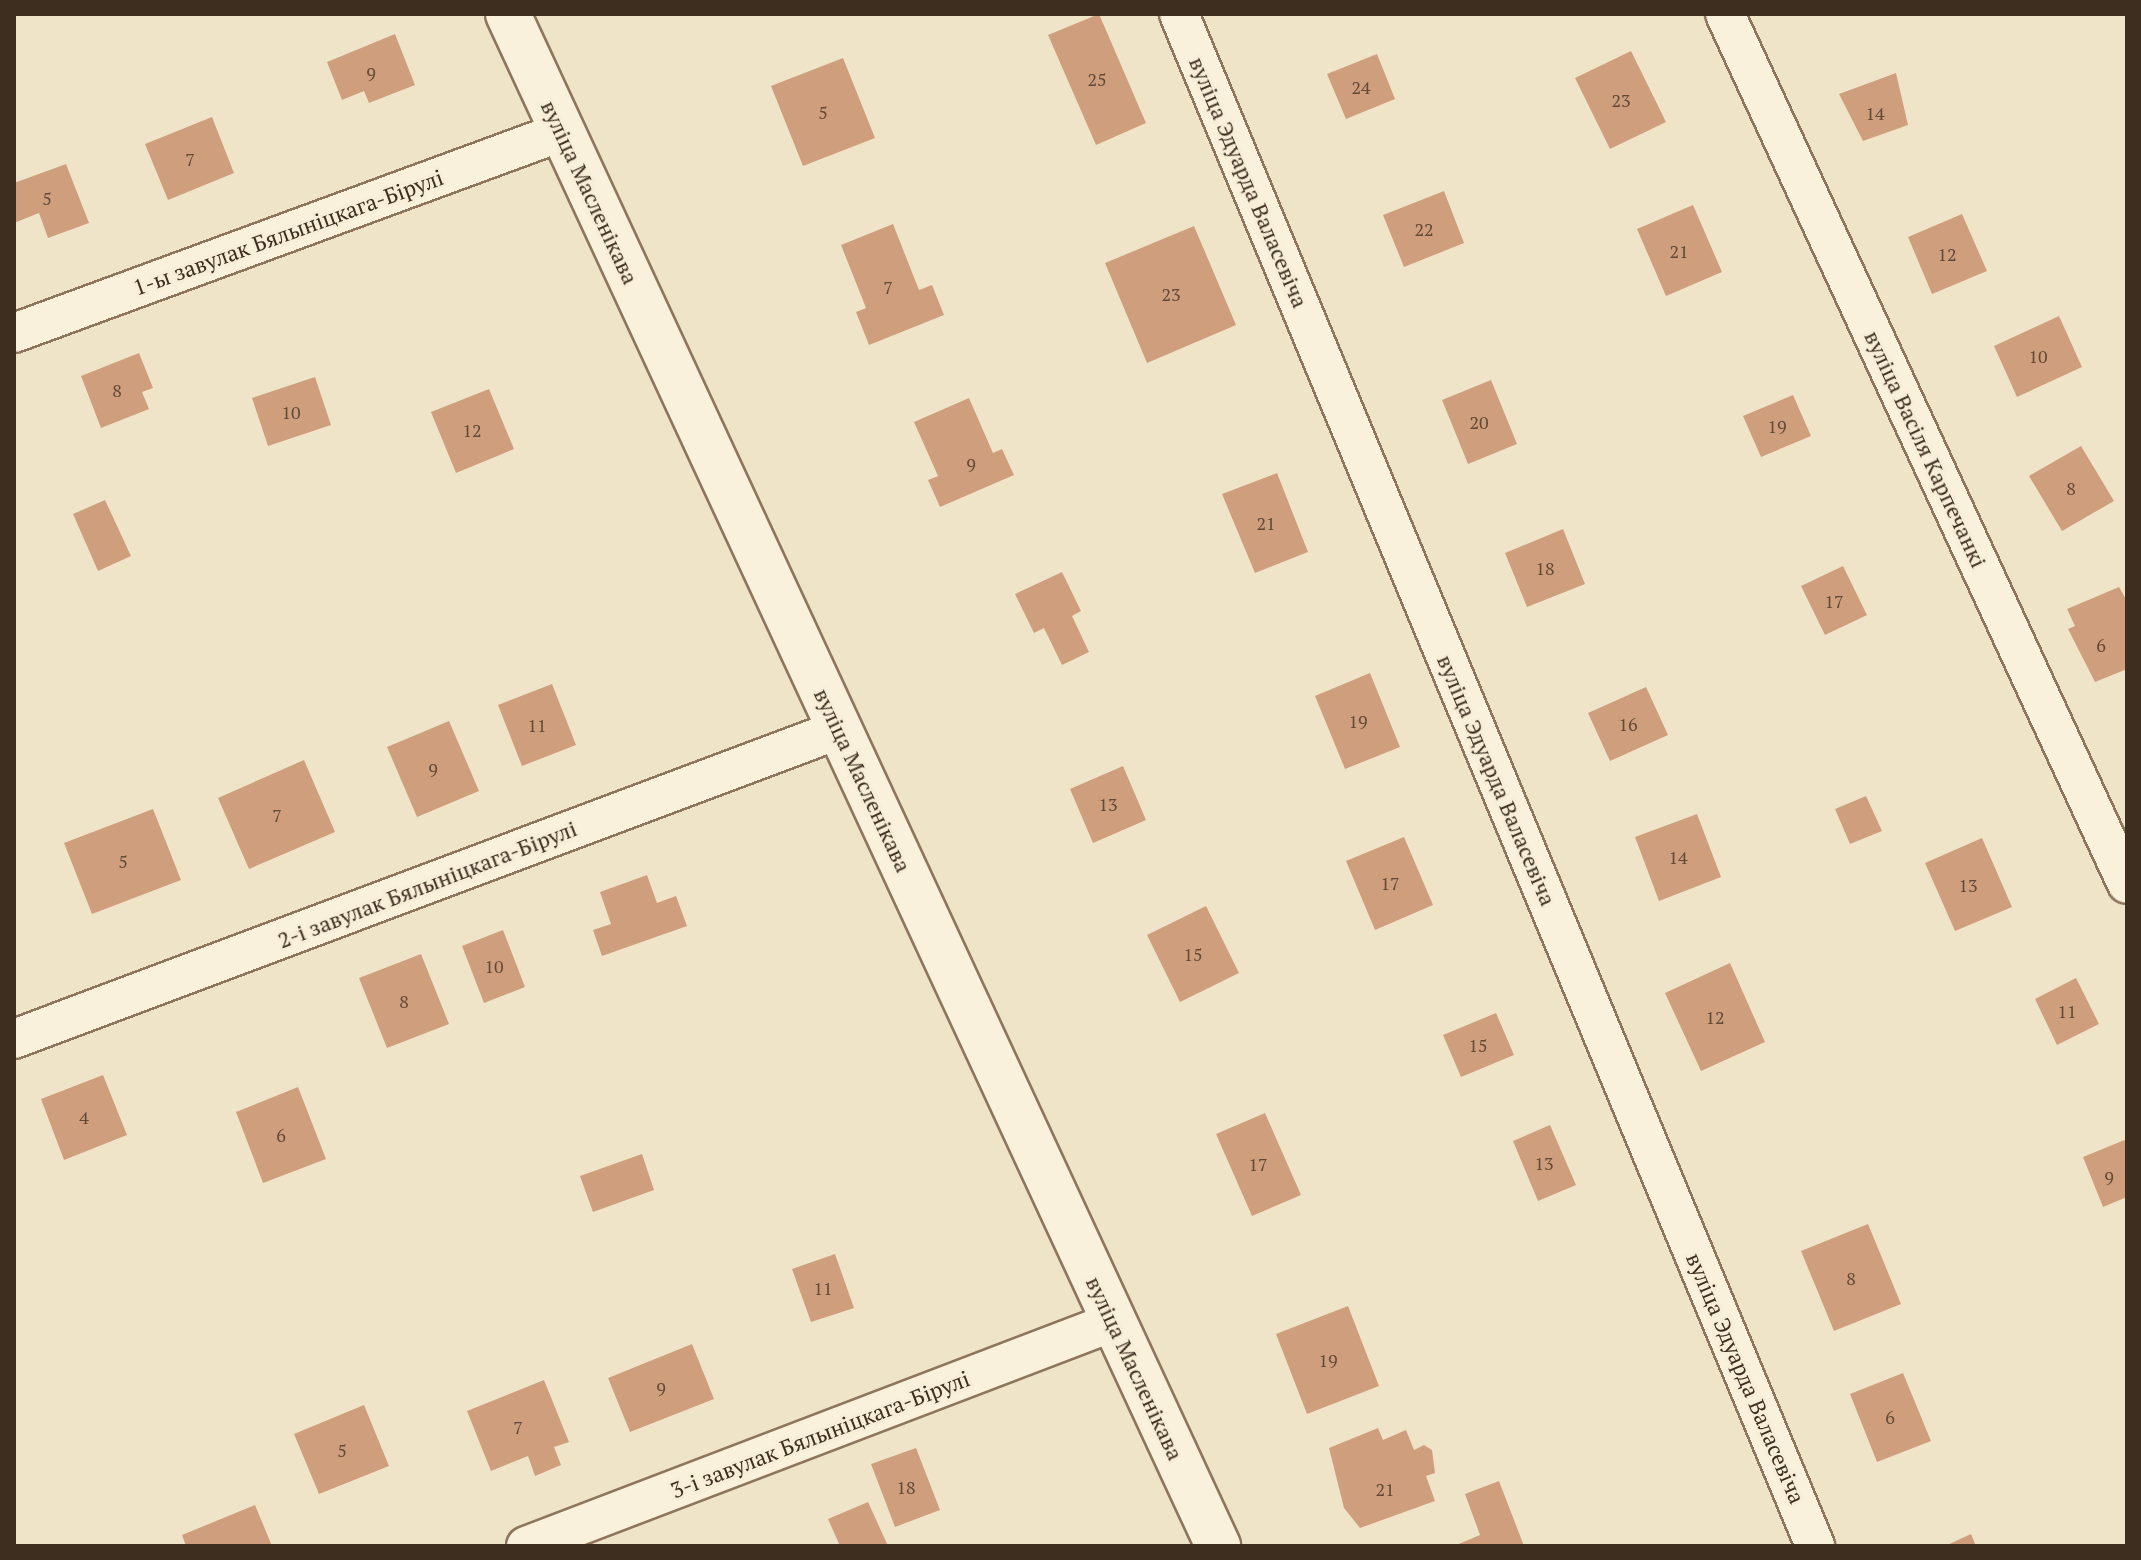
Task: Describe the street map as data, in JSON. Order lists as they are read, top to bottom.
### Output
{
  "streets": {
    "main road": ["вуліца Масленікава"],
    "street": [
      "вуліца Эдуарда Валасевіча",
      "1-ы завулак Бялыніцкага-Бірулі",
      "вуліца Васіля Карпечанкі",
      "2-і завулак Бялыніцкага-Бірулі",
      "3-і завулак Бялыніцкага-Бірулі"
    ]
  },
  "crossings": [
    ["вуліца Масленікава", "1-ы завулак Бялыніцкага-Бірулі"],
    ["вуліца Масленікава", "2-і завулак Бялыніцкага-Бірулі"],
    ["вуліца Масленікава", "3-і завулак Бялыніцкага-Бірулі"]
  ],
  "house_numbers": [
    "9",
    "25",
    "24",
    "23",
    "5",
    "14",
    "7",
    "5",
    "22",
    "21",
    "12",
    "7",
    "23",
    "10",
    "8",
    "10",
    "20",
    "19",
    "12",
    "9",
    "8",
    "21",
    "18",
    "17",
    "6",
    "19",
    "16",
    "11",
    "9",
    "13",
    "7",
    "14",
    "5",
    "17",
    "13",
    "15",
    "10",
    "8",
    "11",
    "12",
    "15",
    "4",
    "6",
    "13",
    "17",
    "9",
    "8",
    "11",
    "19",
    "9",
    "6",
    "7",
    "5",
    "18",
    "21"
  ]
}
